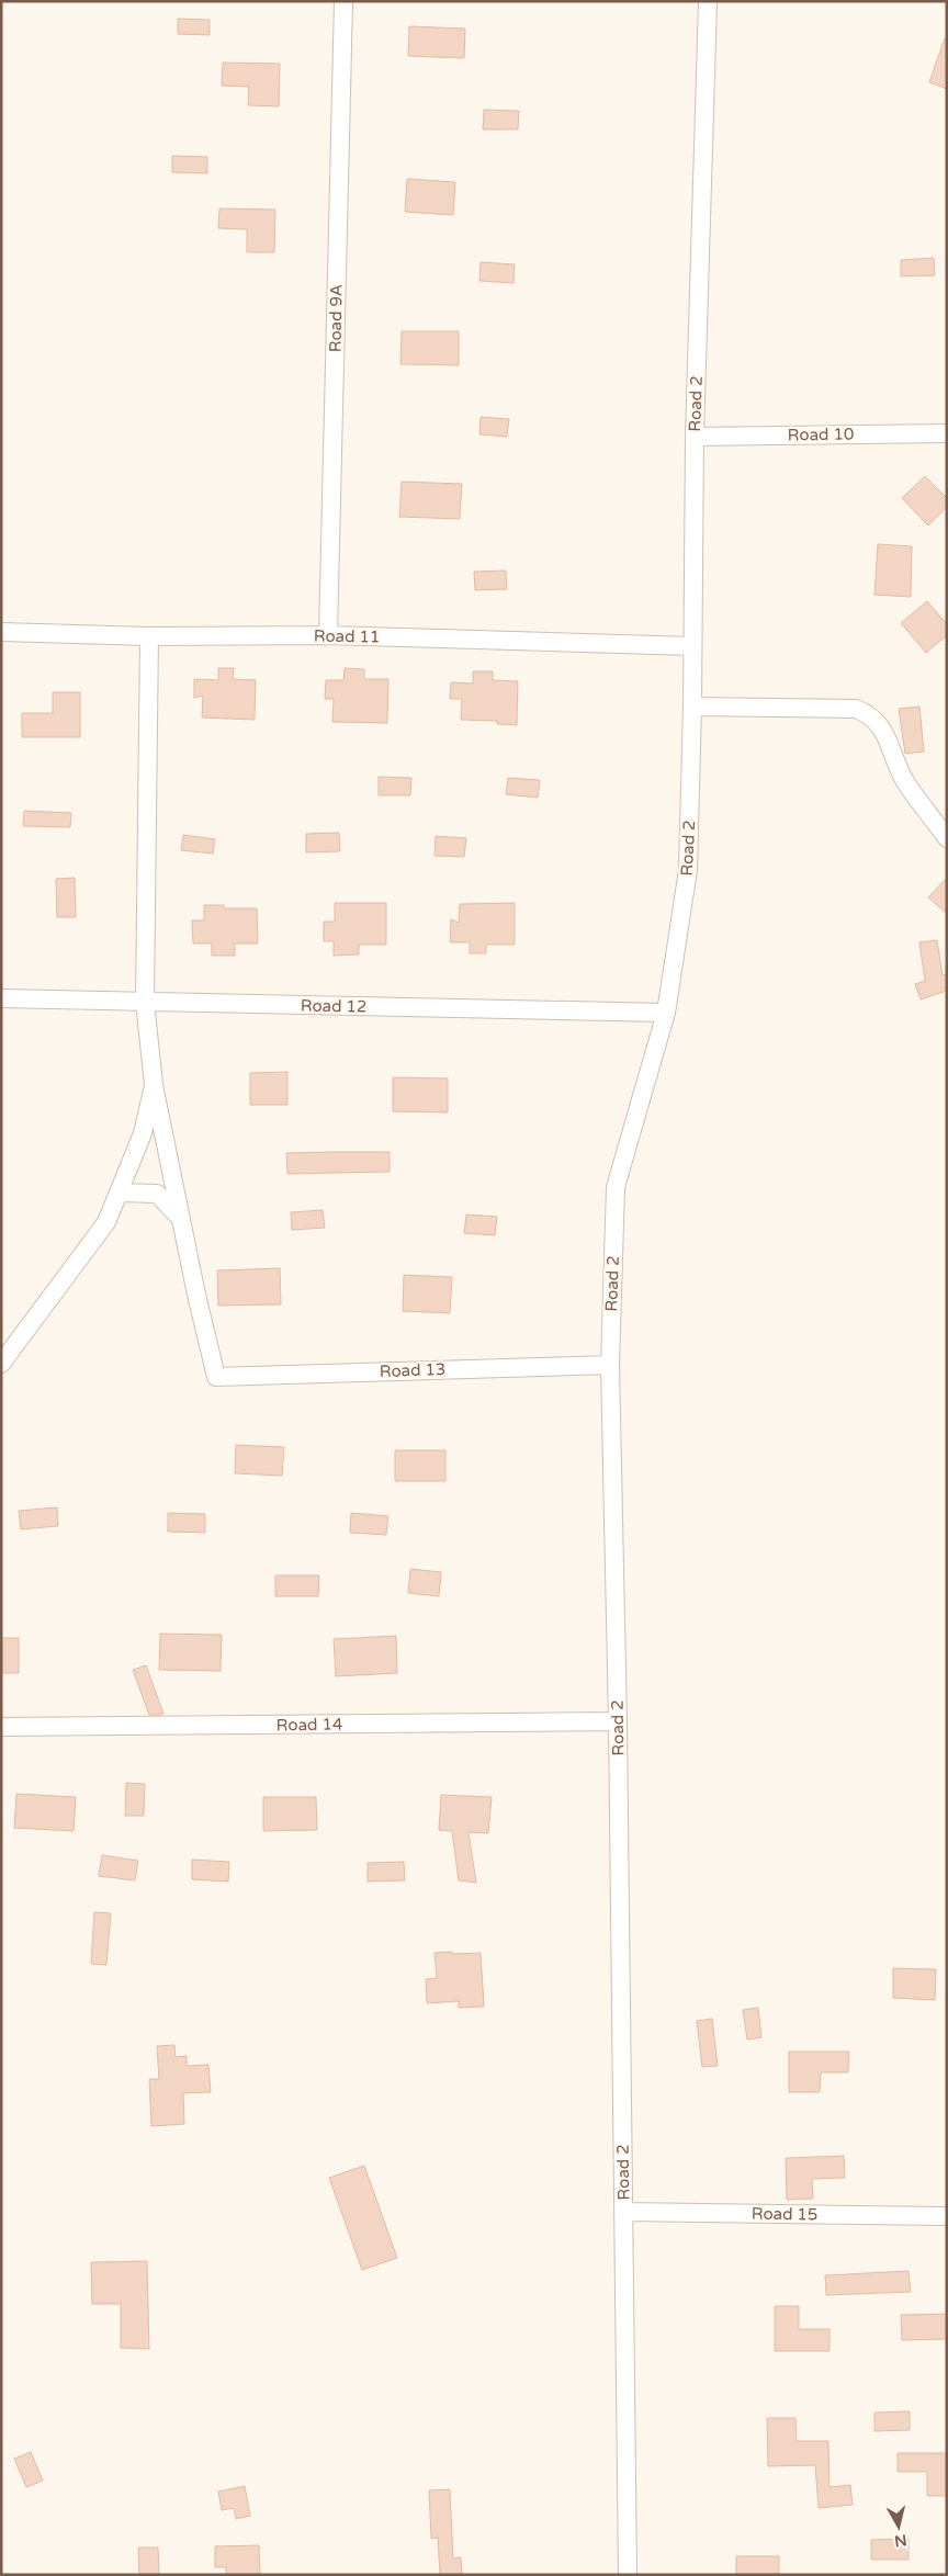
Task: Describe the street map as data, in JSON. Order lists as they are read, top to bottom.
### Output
{
  "streets": {
    "street": [
      "Road 9A",
      "Road 2",
      "Road 10",
      "Road 11",
      "Road 12",
      "Road 13",
      "Road 14",
      "Road 15"
    ]
  },
  "crossings": [
    ["Road 9A", "Road 11"],
    ["Road 2", "Road 10"],
    ["Road 2", "Road 11"],
    ["Road 2", "Road 12"],
    ["Road 2", "Road 13"],
    ["Road 2", "Road 14"],
    ["Road 2", "Road 15"]
  ],
  "north": "bottom"
}
